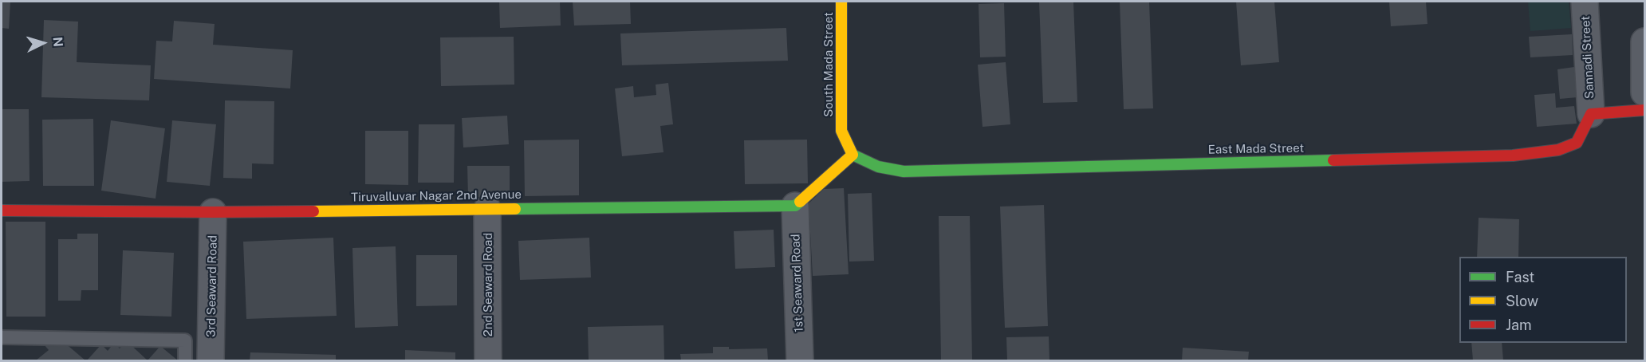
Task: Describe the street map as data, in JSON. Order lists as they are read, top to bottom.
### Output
{
  "streets": {
    "street": [
      "Sannadi Street",
      "South Mada Street",
      "East Mada Street",
      "Tiruvalluvar Nagar 2nd Avenue",
      "1st Seaward Road",
      "2nd Seaward Road",
      "3rd Seaward Road"
    ]
  },
  "crossings": [
    ["Sannadi Street", "East Mada Street"],
    ["South Mada Street", "East Mada Street"],
    ["Tiruvalluvar Nagar 2nd Avenue", "1st Seaward Road"],
    ["Tiruvalluvar Nagar 2nd Avenue", "2nd Seaward Road"],
    ["Tiruvalluvar Nagar 2nd Avenue", "3rd Seaward Road"]
  ],
  "legend": ["Fast", "Slow", "Jam"],
  "north": "right"
}
